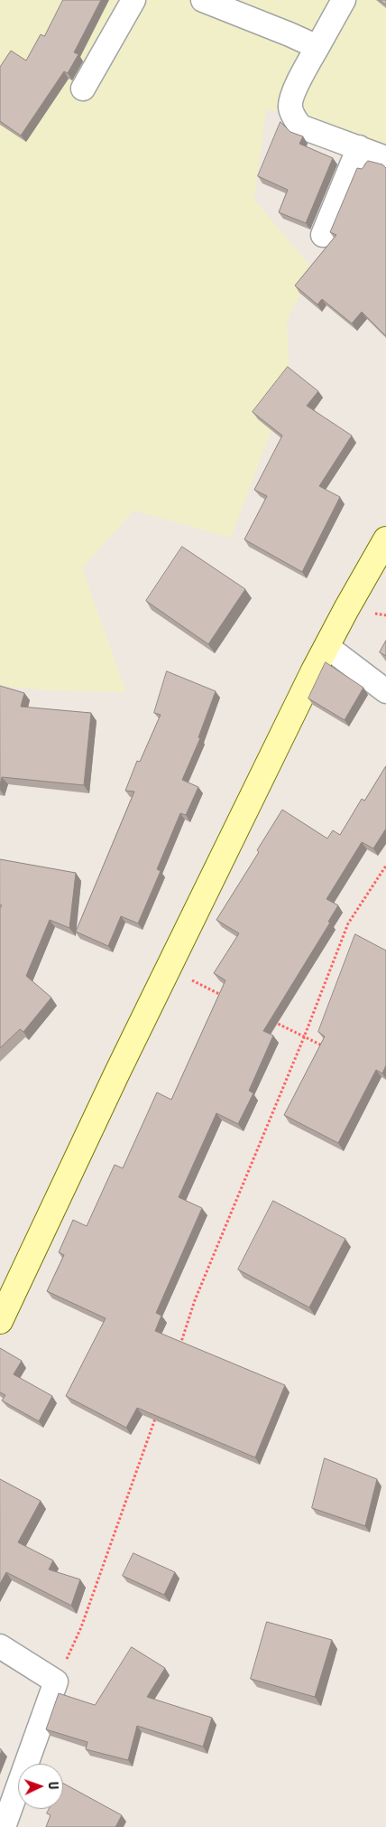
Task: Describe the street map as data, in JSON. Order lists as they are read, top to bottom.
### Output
{
  "north": "right"
}
